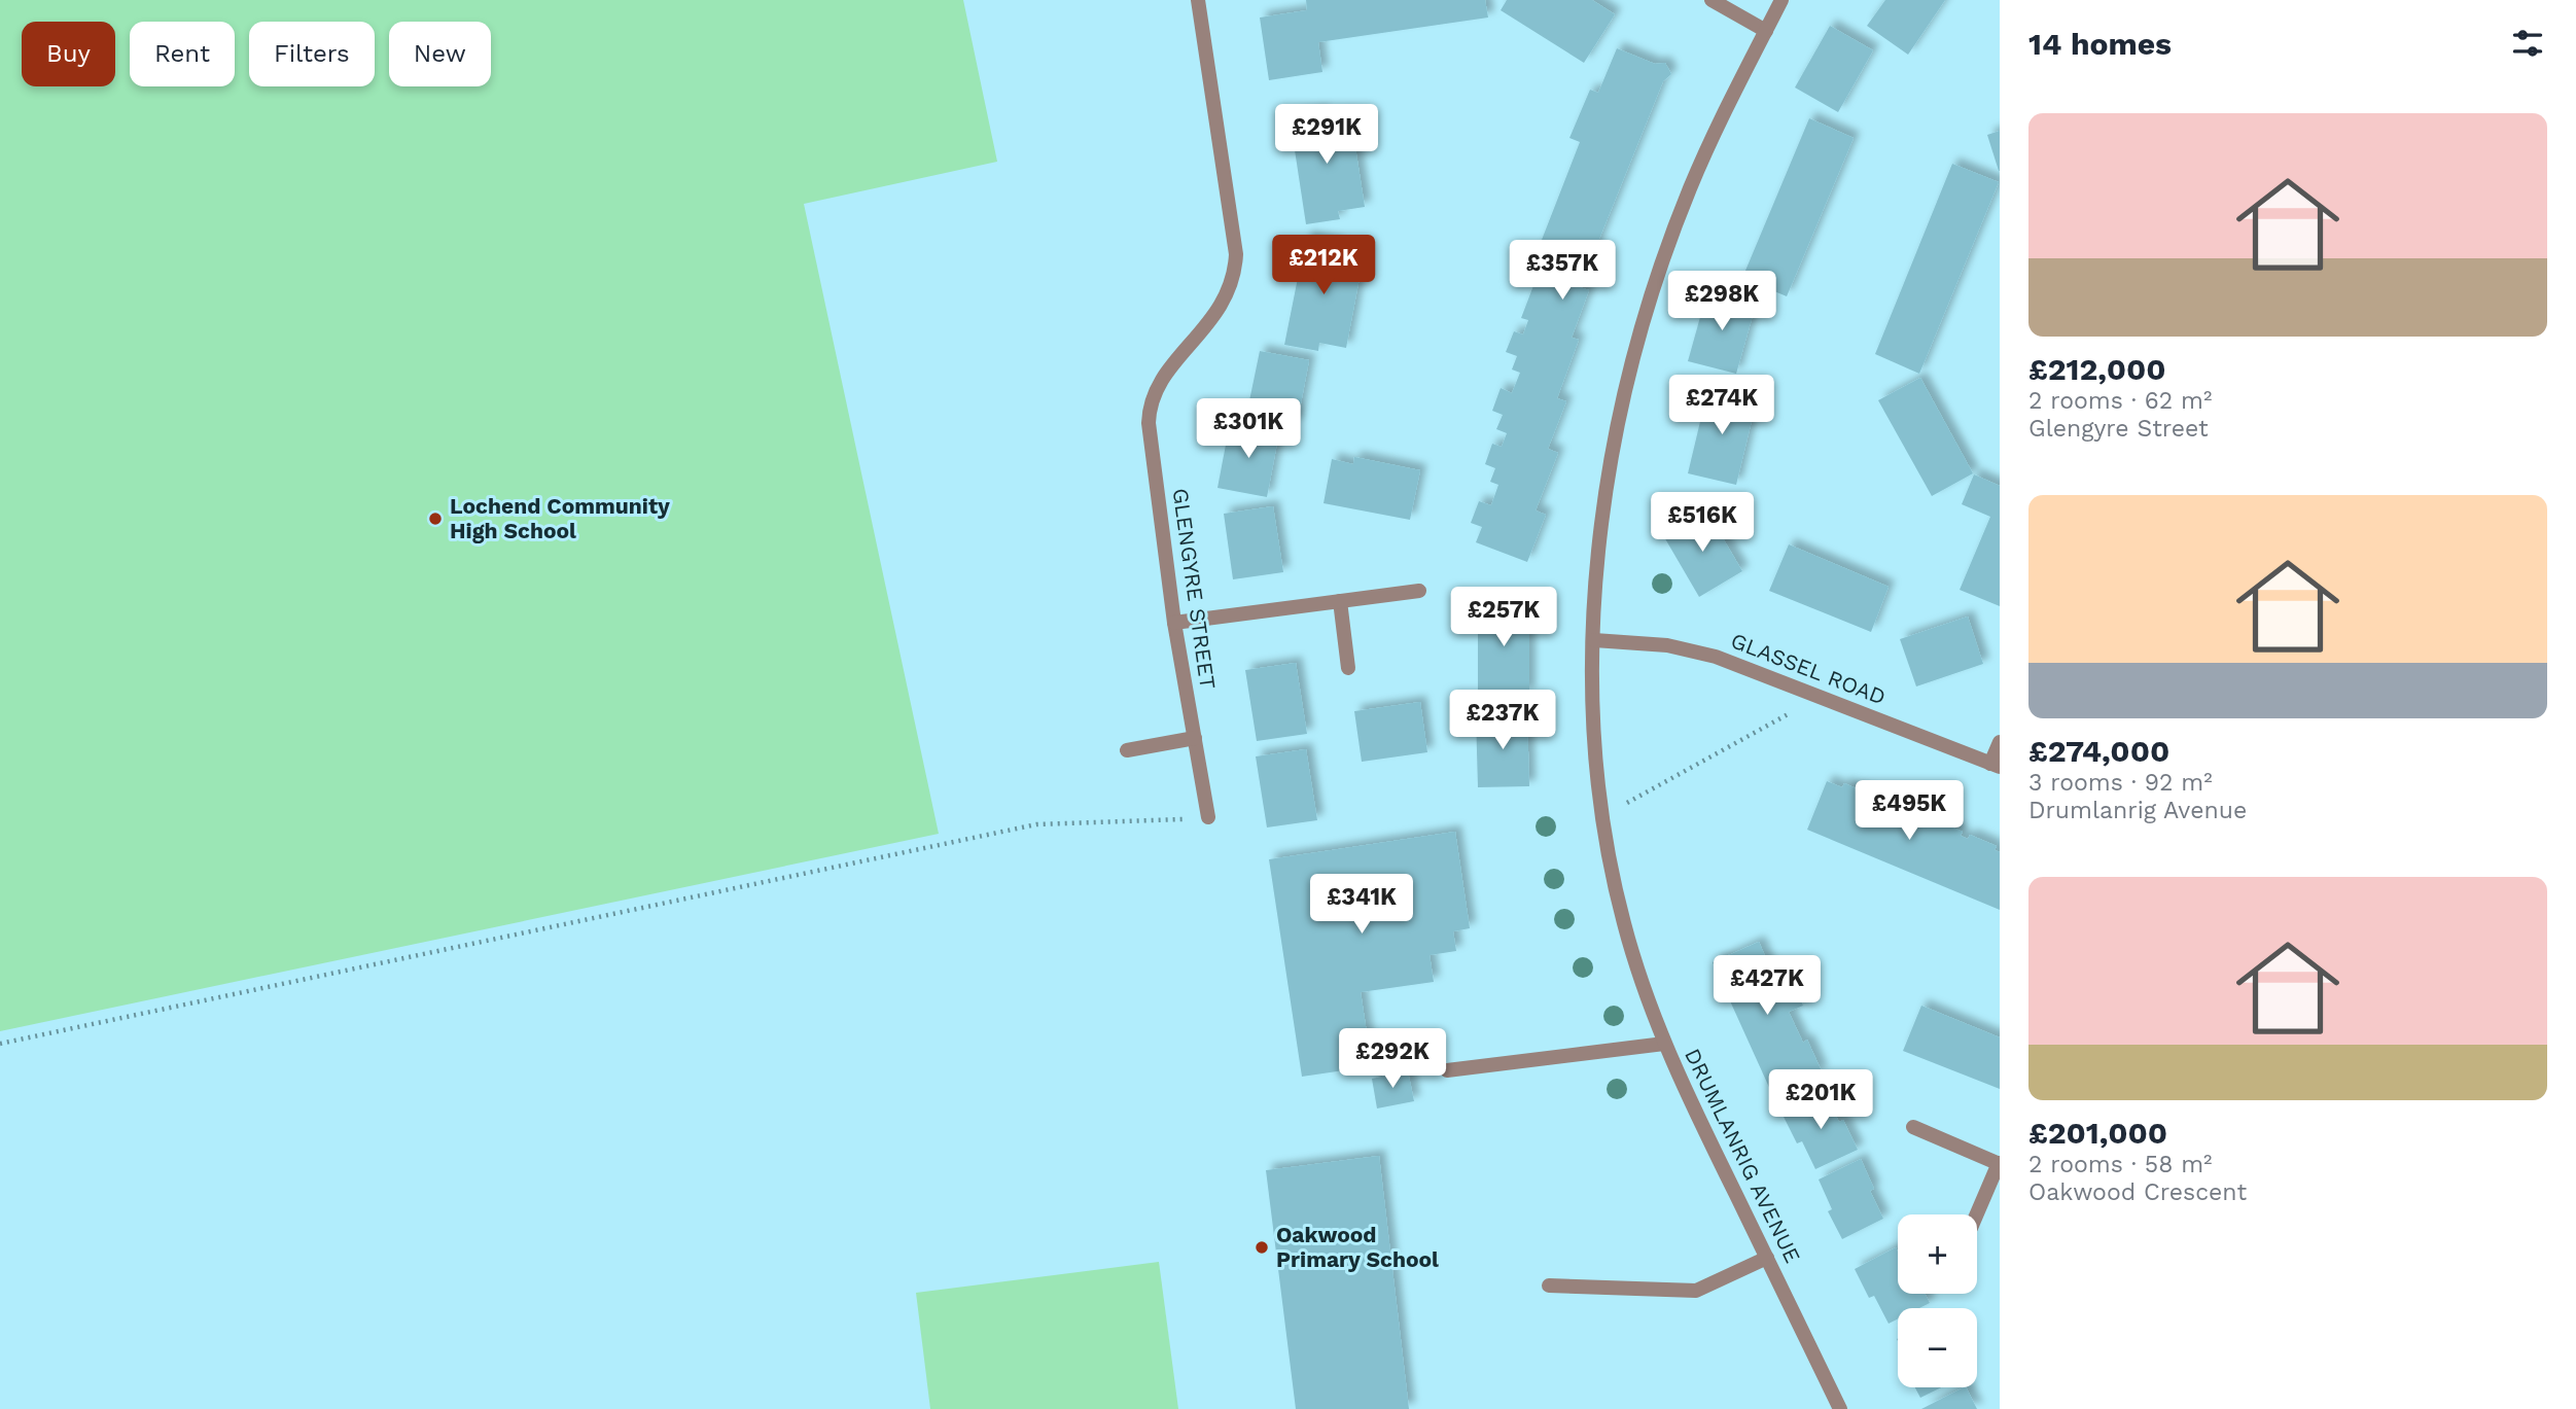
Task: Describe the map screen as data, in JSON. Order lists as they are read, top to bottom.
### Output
{
  "streets": {
    "street": ["GLENGYRE STREET", "GLASSEL ROAD", "DRUMLANRIG AVENUE"]
  },
  "crossings": [
    ["GLASSEL ROAD", "DRUMLANRIG AVENUE"]
  ],
  "places": ["Lochend Community High School", "Oakwood Primary School"],
  "page": {
    "heading": "14 homes",
    "chip": [
      "Buy",
      "Rent",
      "Filters",
      "New"
    ],
    "list": [
      {
        "name": "£212,000",
        "note": "2 rooms · 62 m² · Glengyre Street"
      },
      {
        "name": "£274,000",
        "note": "3 rooms · 92 m² · Drumlanrig Avenue"
      },
      {
        "name": "£201,000",
        "note": "2 rooms · 58 m² · Oakwood Crescent"
      }
    ],
    "price": [
      "£291K",
      "£212K",
      "£357K",
      "£298K",
      "£274K",
      "£301K",
      "£516K",
      "£257K",
      "£237K",
      "£495K",
      "£341K",
      "£427K",
      "£292K",
      "£201K"
    ],
    "map_buttons": ["+", "−"]
  }
}
